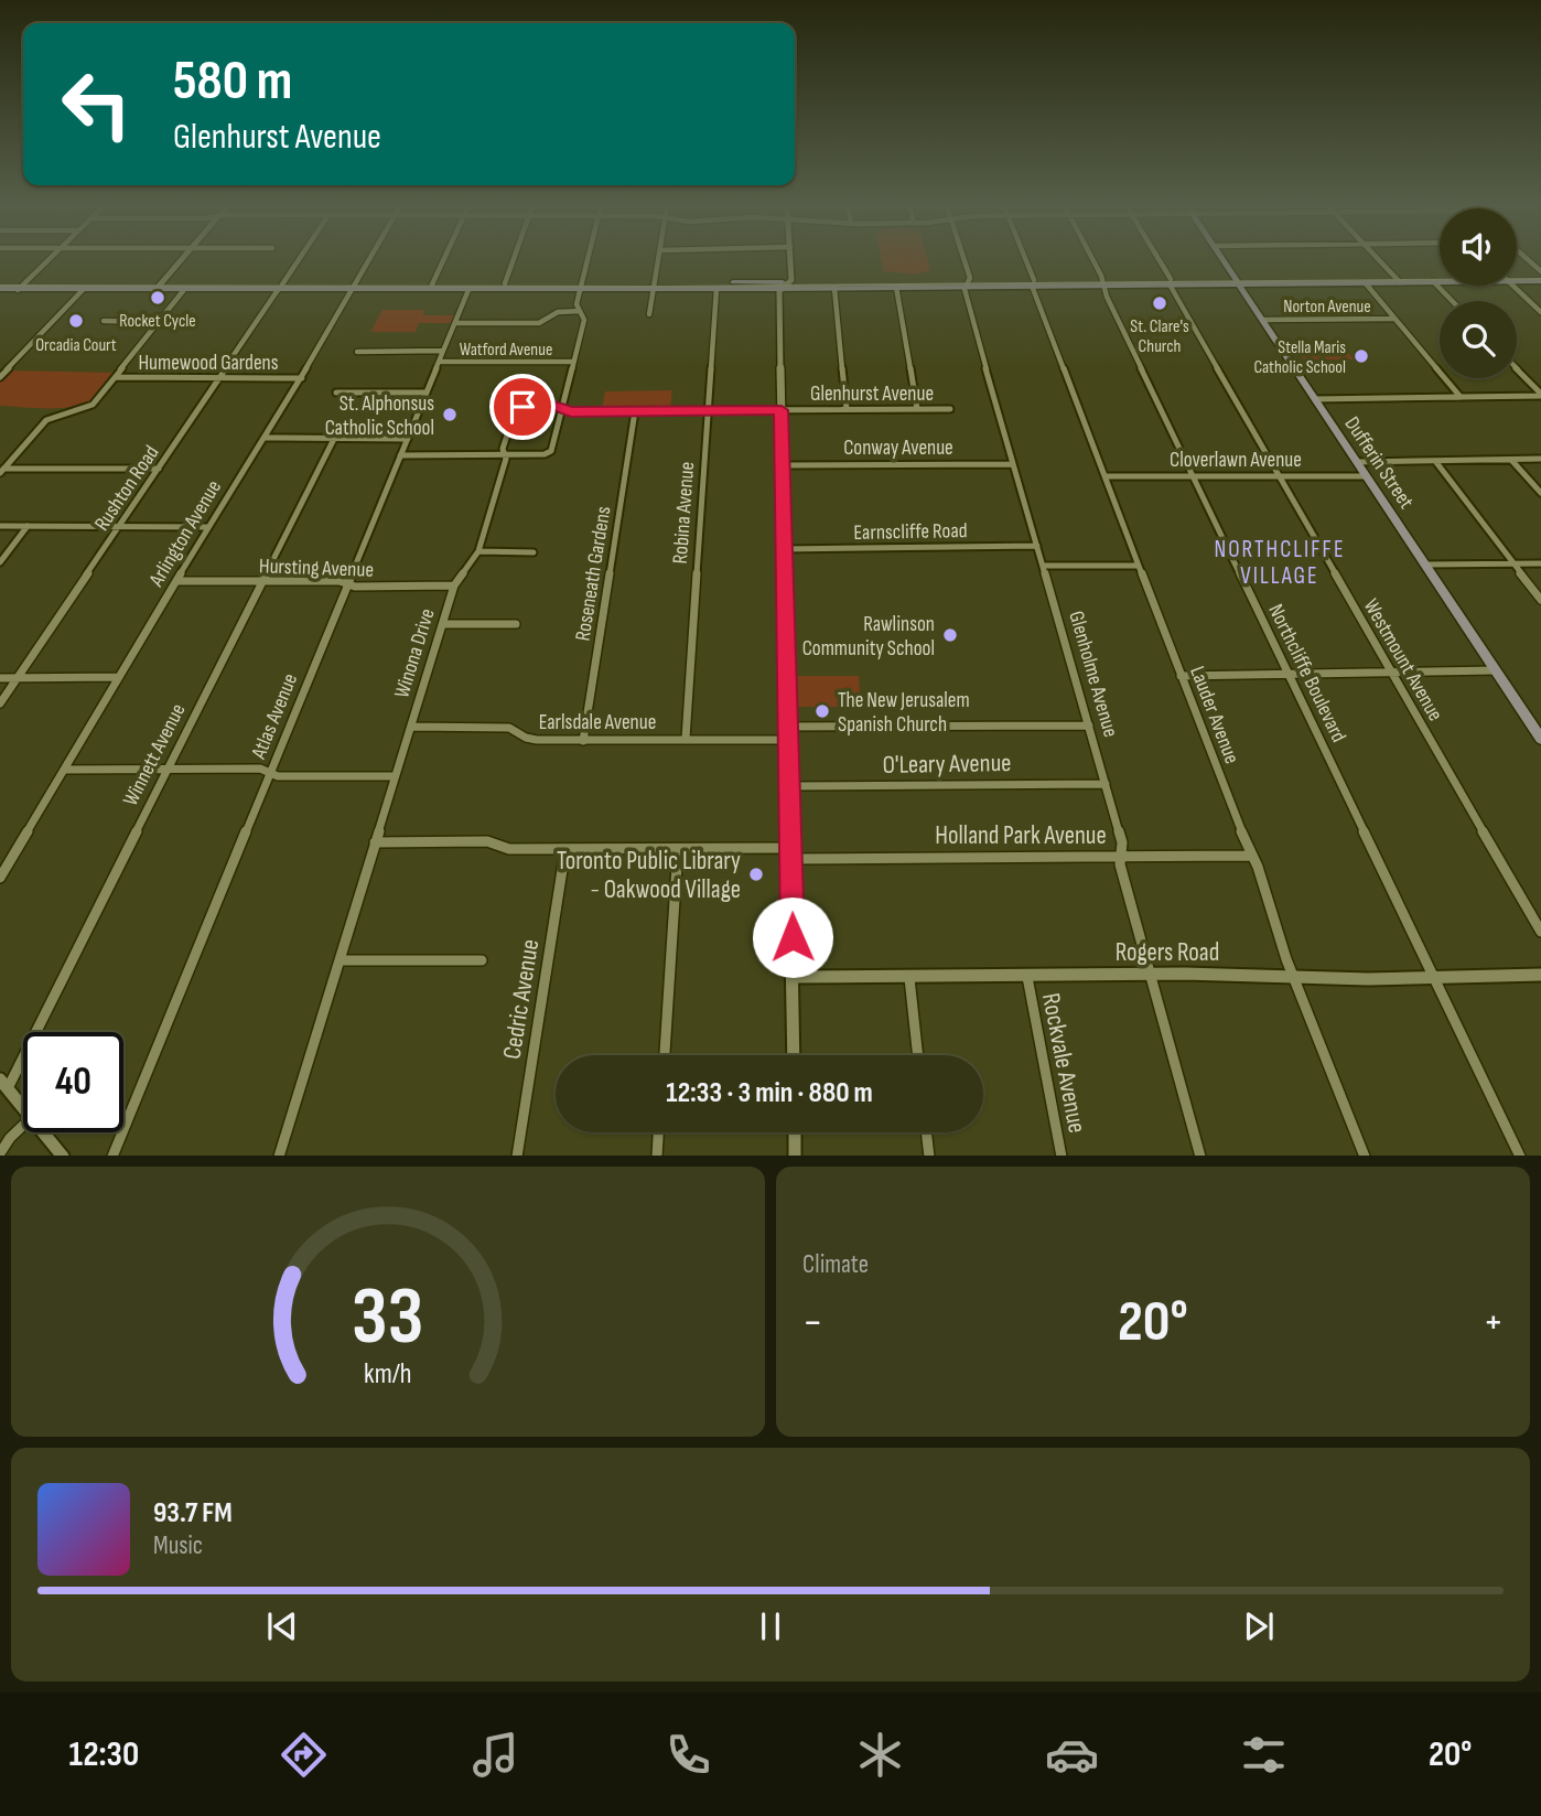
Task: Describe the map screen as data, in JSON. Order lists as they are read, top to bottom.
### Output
{
  "streets": {
    "main road": ["Dufferin Street"],
    "street": [
      "Norton Avenue",
      "Watford Avenue",
      "Humewood Gardens",
      "Glenhurst Avenue",
      "Conway Avenue",
      "Cloverlawn Avenue",
      "Rushton Road",
      "Robina Avenue",
      "Earnscliffe Road",
      "Arlington Avenue",
      "Hursting Avenue",
      "Roseneath Gardens",
      "Winona Drive",
      "Westmount Avenue",
      "Northcliffe Boulevard",
      "Glenholme Avenue",
      "Lauder Avenue",
      "Atlas Avenue",
      "Earlsdale Avenue",
      "Winnett Avenue",
      "O'Leary Avenue",
      "Holland Park Avenue",
      "Rogers Road",
      "Cedric Avenue",
      "Rockvale Avenue"
    ]
  },
  "crossings": [
    ["Norton Avenue", "Dufferin Street"],
    ["Watford Avenue", "Atlas Avenue"],
    ["Humewood Gardens", "Rushton Road"],
    ["Humewood Gardens", "Arlington Avenue"],
    ["Glenhurst Avenue", "Robina Avenue"],
    ["Glenhurst Avenue", "Roseneath Gardens"],
    ["Glenhurst Avenue", "Winona Drive"],
    ["Conway Avenue", "Glenholme Avenue"],
    ["Cloverlawn Avenue", "Dufferin Street"],
    ["Cloverlawn Avenue", "Westmount Avenue"],
    ["Cloverlawn Avenue", "Northcliffe Boulevard"],
    ["Cloverlawn Avenue", "Lauder Avenue"],
    ["Robina Avenue", "Earlsdale Avenue"],
    ["Earnscliffe Road", "Glenholme Avenue"],
    ["Arlington Avenue", "Hursting Avenue"],
    ["Hursting Avenue", "Winona Drive"],
    ["Hursting Avenue", "Atlas Avenue"],
    ["Hursting Avenue", "Winnett Avenue"],
    ["Roseneath Gardens", "Earlsdale Avenue"],
    ["Winona Drive", "Earlsdale Avenue"],
    ["Winona Drive", "Holland Park Avenue"],
    ["Northcliffe Boulevard", "Rogers Road"],
    ["Glenholme Avenue", "O'Leary Avenue"],
    ["Glenholme Avenue", "Holland Park Avenue"],
    ["Glenholme Avenue", "Rogers Road"],
    ["Lauder Avenue", "Holland Park Avenue"],
    ["Lauder Avenue", "Rogers Road"],
    ["Holland Park Avenue", "Cedric Avenue"],
    ["Rogers Road", "Rockvale Avenue"]
  ],
  "districts": ["NORTHCLIFFE VILLAGE"],
  "places": [
    "Rocket Cycle",
    "St. Clare's Church",
    "Orcadia Court",
    "Stella Maris Catholic School",
    "St. Alphonsus Catholic School",
    "Rawlinson Community School",
    "The New Jerusalem Spanish Church",
    "Toronto Public Library - Oakwood Village"
  ],
  "page": {
    "turn": ["580 m", "Glenhurst Avenue"],
    "limit": "40",
    "trip": "12:33 · 3 min · 880 m",
    "tile": "Climate",
    "heat": ["−", "20°", "+"],
    "song": ["93.7 FM", "Music"],
    "tabs": ["12:30", "20°"],
    "gauge": ["33", "km/h"]
  }
}
